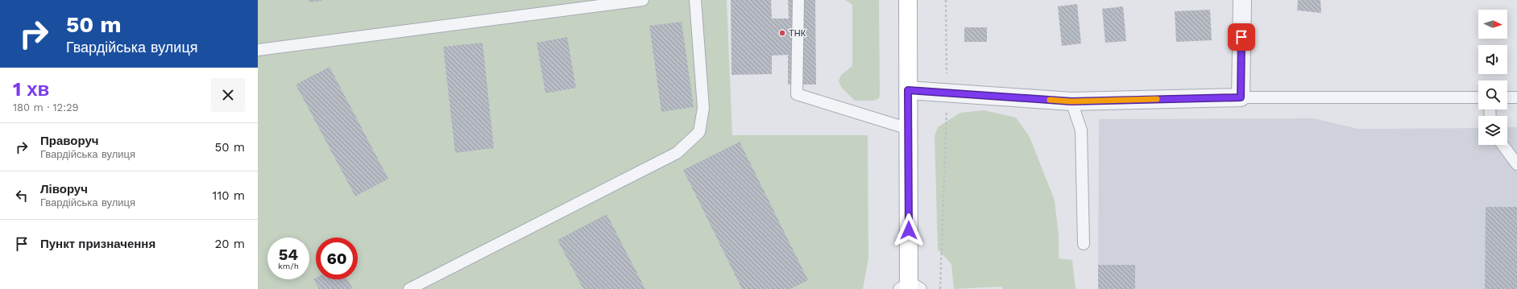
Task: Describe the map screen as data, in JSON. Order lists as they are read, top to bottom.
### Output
{
  "places": ["ТНК"],
  "north": "right",
  "page": {
    "turn": ["50 m", "Гвардійська вулиця"],
    "heading": ["1 хв", "180 m · 12:29"],
    "list": [
      {
        "name": "Праворуч",
        "note": "Гвардійська вулиця",
        "value": "50 m"
      },
      {
        "name": "Ліворуч",
        "note": "Гвардійська вулиця",
        "value": "110 m"
      },
      {
        "name": "Пункт призначення",
        "value": "20 m"
      }
    ],
    "speed": "54 km/h",
    "limit": "60"
  }
}
